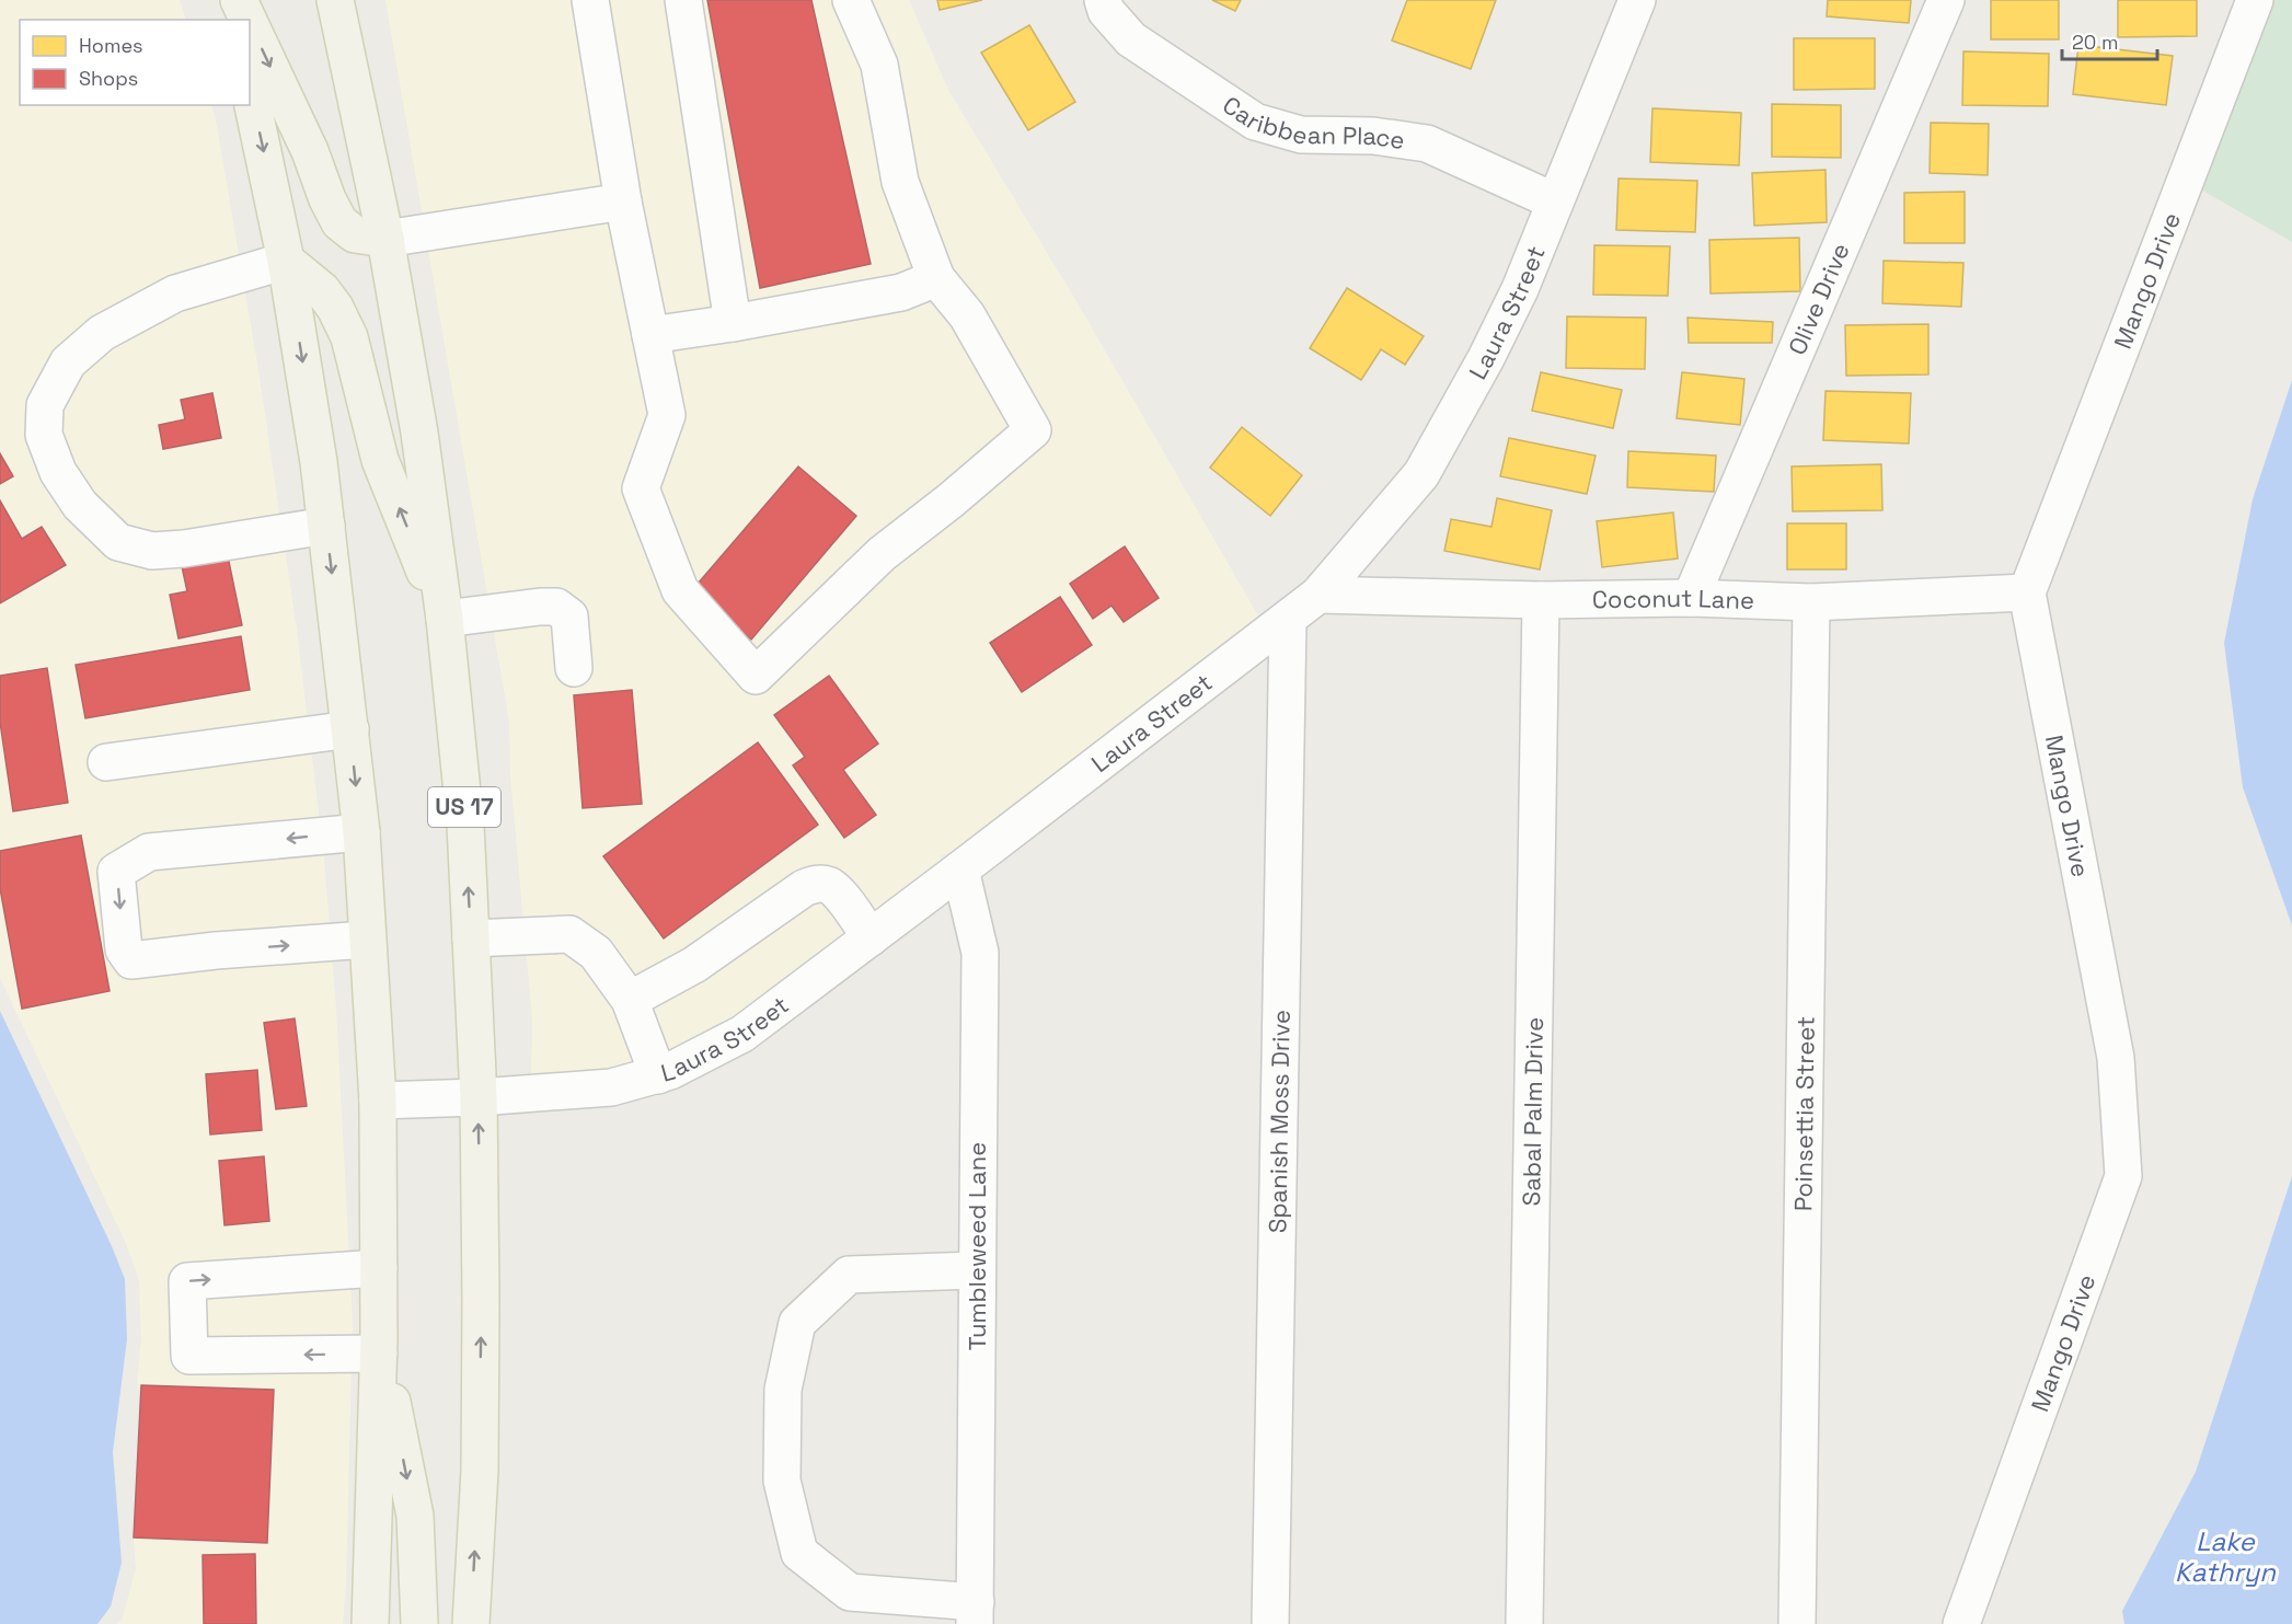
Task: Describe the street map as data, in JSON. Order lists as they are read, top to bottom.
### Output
{
  "streets": {
    "main road": ["US 17"],
    "street": [
      "Caribbean Place",
      "Mango Drive",
      "Olive Drive",
      "Laura Street",
      "Coconut Lane",
      "Sabal Palm Drive",
      "Poinsettia Street",
      "Spanish Moss Drive",
      "Tumbleweed Lane"
    ]
  },
  "crossings": [
    ["Caribbean Place", "Laura Street"],
    ["Mango Drive", "Coconut Lane"],
    ["Olive Drive", "Coconut Lane"],
    ["Laura Street", "Coconut Lane"],
    ["Laura Street", "US 17"],
    ["Laura Street", "Spanish Moss Drive"],
    ["Laura Street", "Tumbleweed Lane"],
    ["Coconut Lane", "Sabal Palm Drive"],
    ["Coconut Lane", "Poinsettia Street"]
  ],
  "water": ["Lake Kathryn"],
  "legend": ["Homes", "Shops"],
  "scale_bar": "20 m"
}
